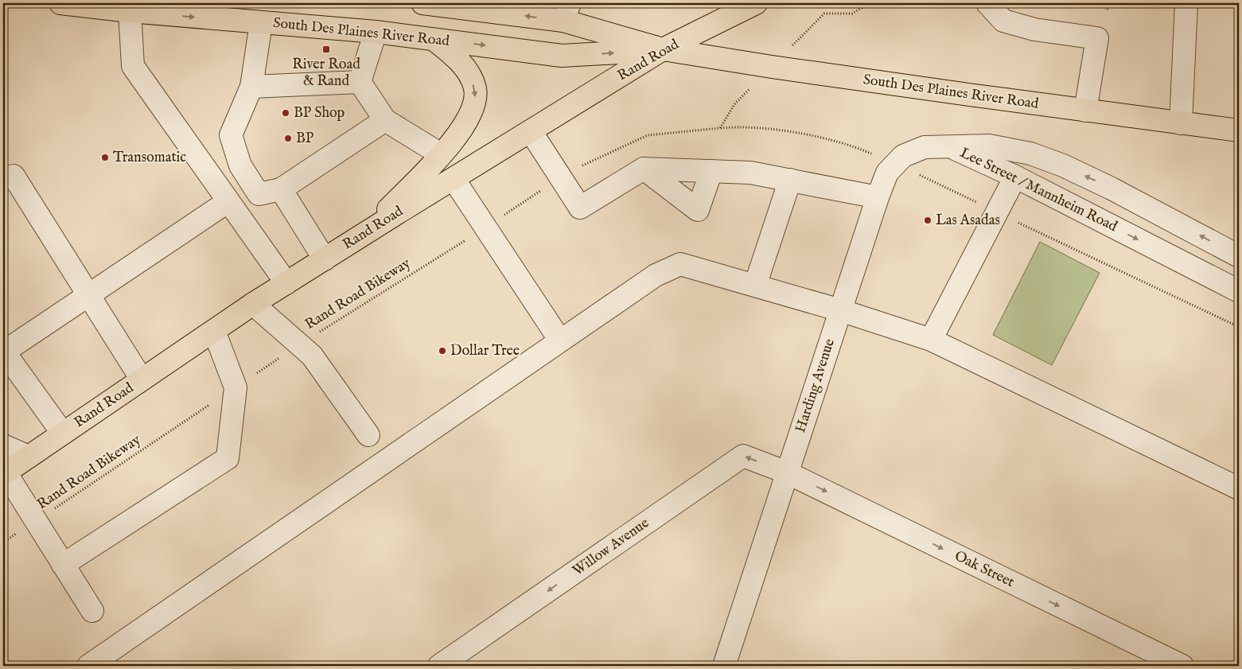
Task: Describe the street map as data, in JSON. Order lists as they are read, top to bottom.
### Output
{
  "streets": {
    "main road": ["South Des Plaines River Road", "Rand Road"],
    "street": [
      "Lee Street / Mannheim Road",
      "Harding Avenue",
      "Willow Avenue",
      "Oak Street"
    ],
    "path": ["Rand Road Bikeway"]
  },
  "crossings": [
    ["South Des Plaines River Road", "Rand Road"],
    ["Lee Street / Mannheim Road", "Harding Avenue"],
    ["Harding Avenue", "Willow Avenue"],
    ["Harding Avenue", "Oak Street"],
    ["Willow Avenue", "Oak Street"]
  ],
  "one_way": ["Willow Avenue"],
  "places": {
    "transit": ["River Road & Rand"],
    "other": [
      "BP Shop",
      "BP",
      "Transomatic",
      "Las Asadas",
      "Dollar Tree"
    ]
  }
}
